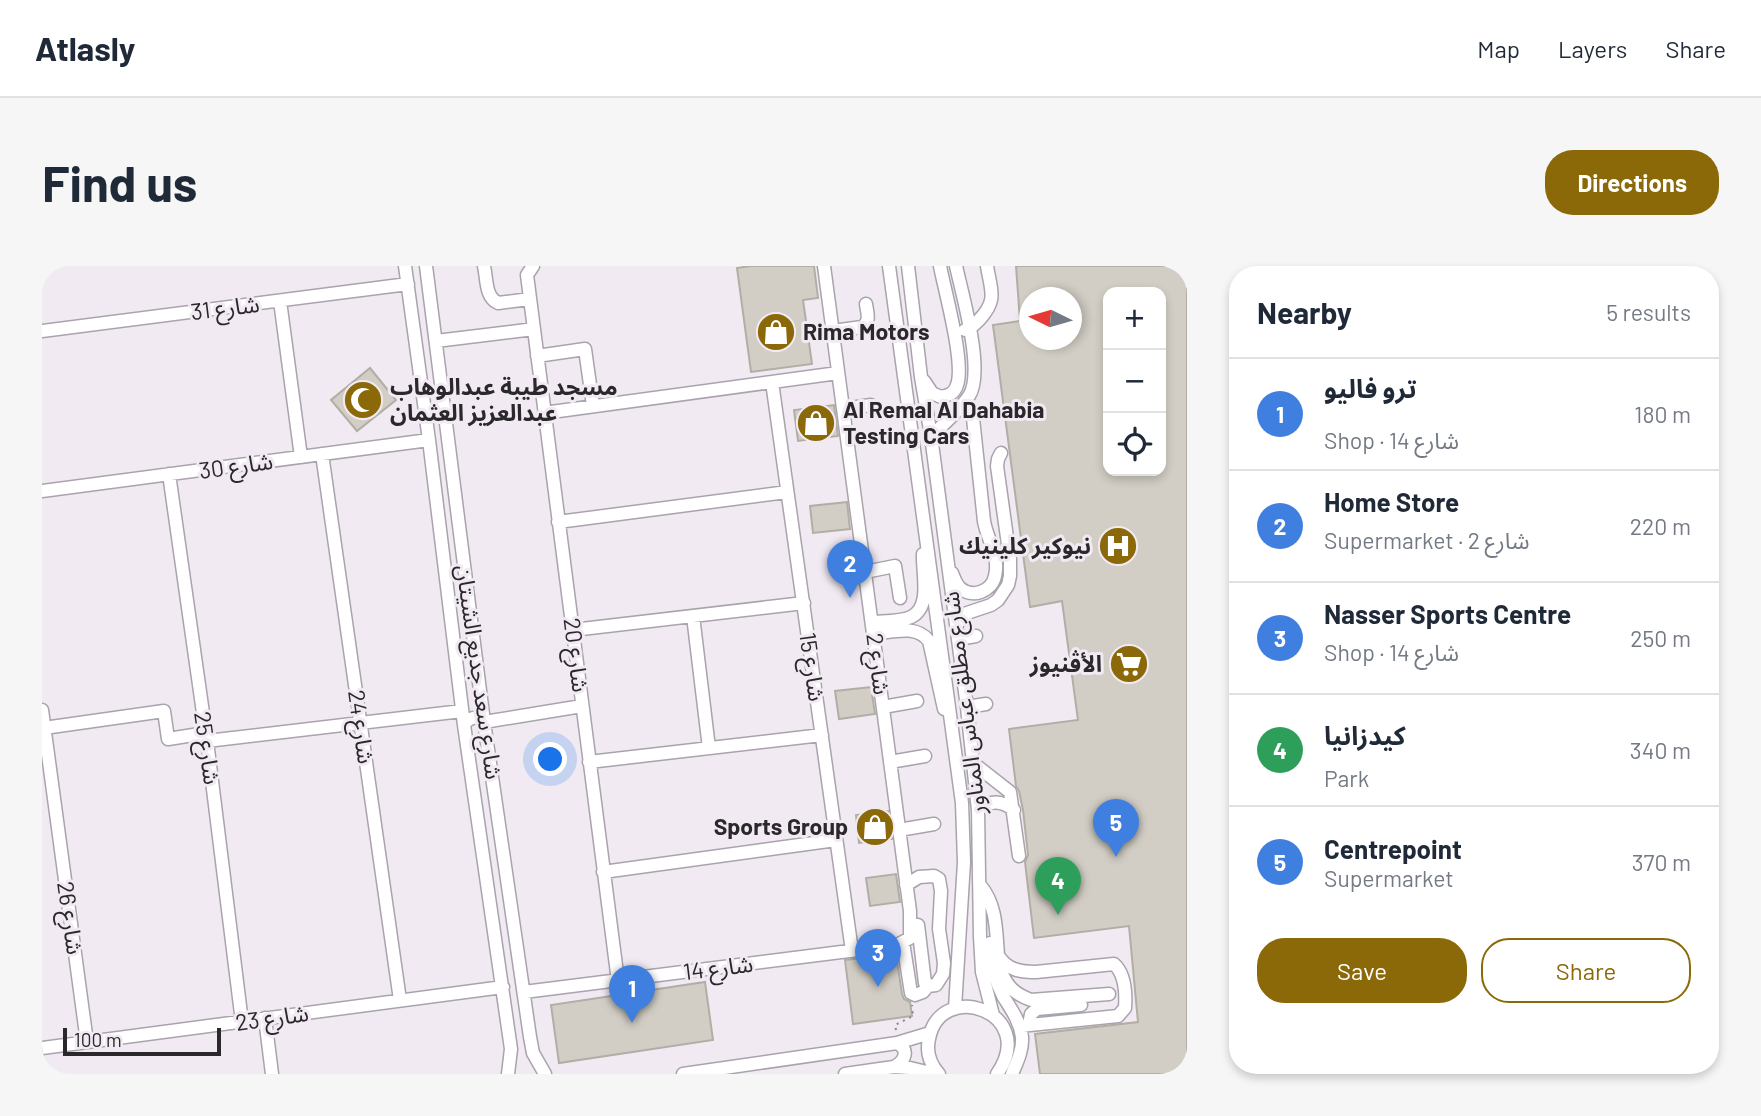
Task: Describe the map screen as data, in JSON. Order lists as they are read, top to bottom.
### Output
{
  "streets": {
    "street": [
      "شارع 31",
      "شارع 30",
      "شارع 20",
      "شارع 2",
      "شارع 15",
      "شارع سعد جديع الشيتان",
      "شارع مطلق عباس المناور",
      "شارع 24",
      "شارع 25",
      "شارع 26",
      "شارع 14",
      "شارع 23"
    ]
  },
  "crossings": [
    ["شارع 31", "شارع سعد جديع الشيتان"],
    ["شارع 30", "شارع سعد جديع الشيتان"],
    ["شارع 30", "شارع 24"],
    ["شارع 30", "شارع 25"],
    ["شارع 20", "شارع 14"],
    ["شارع 2", "شارع 14"],
    ["شارع 15", "شارع 14"],
    ["شارع سعد جديع الشيتان", "شارع 14"],
    ["شارع سعد جديع الشيتان", "شارع 23"],
    ["شارع 24", "شارع 23"],
    ["شارع 25", "شارع 23"],
    ["شارع 26", "شارع 23"]
  ],
  "places": {
    "shop": ["Rima Motors", "Al Remal Al Dahabia Testing Cars", "Sports Group"],
    "mosque": ["مسجد طيبة عبدالوهاب عبدالعزيز العثمان"],
    "hospital": ["نيوكير كلينيك"],
    "supermarket": ["الأڤنيوز"]
  },
  "scale_bar": "100 m",
  "north": "left",
  "page": {
    "header": "Atlasly",
    "nav": ["Map", "Layers", "Share"],
    "buttons": [
      "Directions",
      ["Save", "Share"]
    ],
    "title": "Find us",
    "heading": ["Nearby", "5 results"],
    "map_buttons": ["+", "−"],
    "list": [
      {
        "mark": "1",
        "name": "ترو فاليو",
        "note": "Shop · شارع 14",
        "value": "180 m"
      },
      {
        "mark": "2",
        "name": "Home Store",
        "note": "Supermarket · شارع 2",
        "value": "220 m"
      },
      {
        "mark": "3",
        "name": "Nasser Sports Centre",
        "note": "Shop · شارع 14",
        "value": "250 m"
      },
      {
        "mark": "4",
        "name": "كيدزانيا",
        "note": "Park",
        "value": "340 m"
      },
      {
        "mark": "5",
        "name": "Centrepoint",
        "note": "Supermarket",
        "value": "370 m"
      }
    ],
    "pins": [
      "2",
      "5",
      "4",
      "3",
      "1"
    ],
    "scale": "100 m"
  }
}
